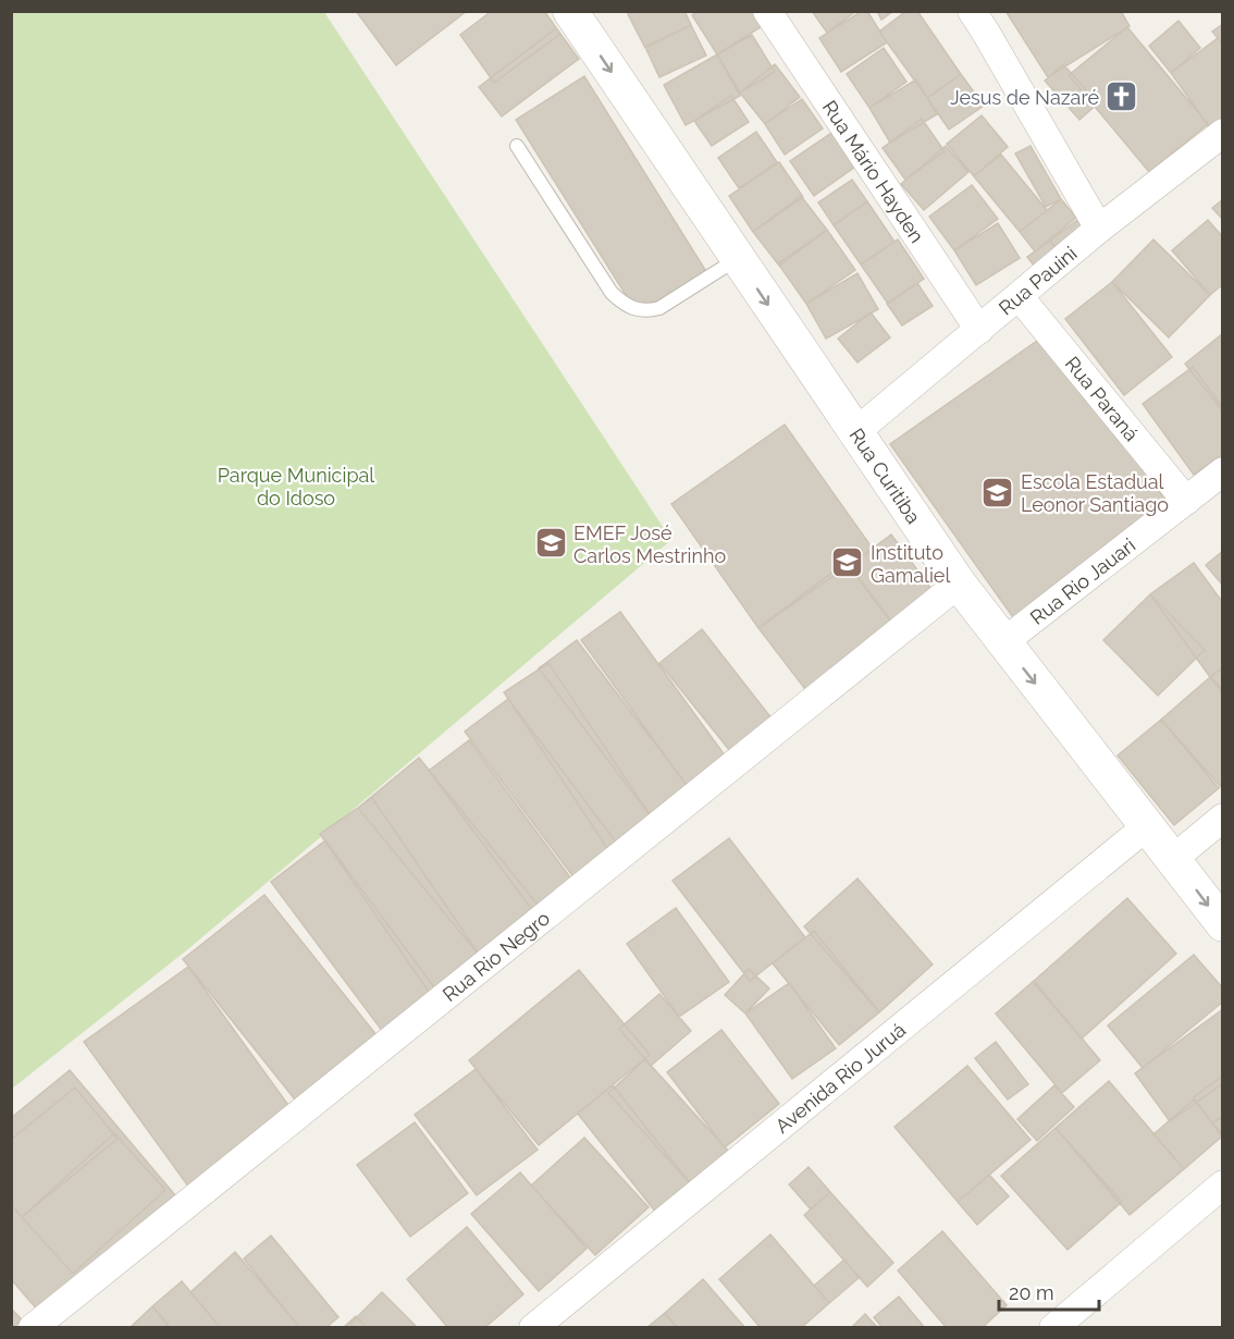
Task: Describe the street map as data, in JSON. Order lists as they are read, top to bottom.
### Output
{
  "streets": {
    "street": [
      "Rua Mário Hayden",
      "Rua Pauini",
      "Rua Paraná",
      "Rua Curitiba",
      "Rua Rio Jauari",
      "Rua Rio Negro",
      "Avenida Rio Juruá"
    ]
  },
  "crossings": [
    ["Rua Mário Hayden", "Rua Pauini"],
    ["Rua Pauini", "Rua Paraná"],
    ["Rua Pauini", "Rua Curitiba"],
    ["Rua Paraná", "Rua Rio Jauari"],
    ["Rua Curitiba", "Rua Rio Jauari"],
    ["Rua Curitiba", "Rua Rio Negro"],
    ["Rua Curitiba", "Avenida Rio Juruá"]
  ],
  "one_way": ["Rua Curitiba"],
  "parks": ["Parque Municipal do Idoso"],
  "places": {
    "church": ["Jesus de Nazaré"],
    "school or university": ["Escola Estadual Leonor Santiago", "EMEF José Carlos Mestrinho", "Instituto Gamaliel"]
  },
  "scale_bar": "20 m"
}
